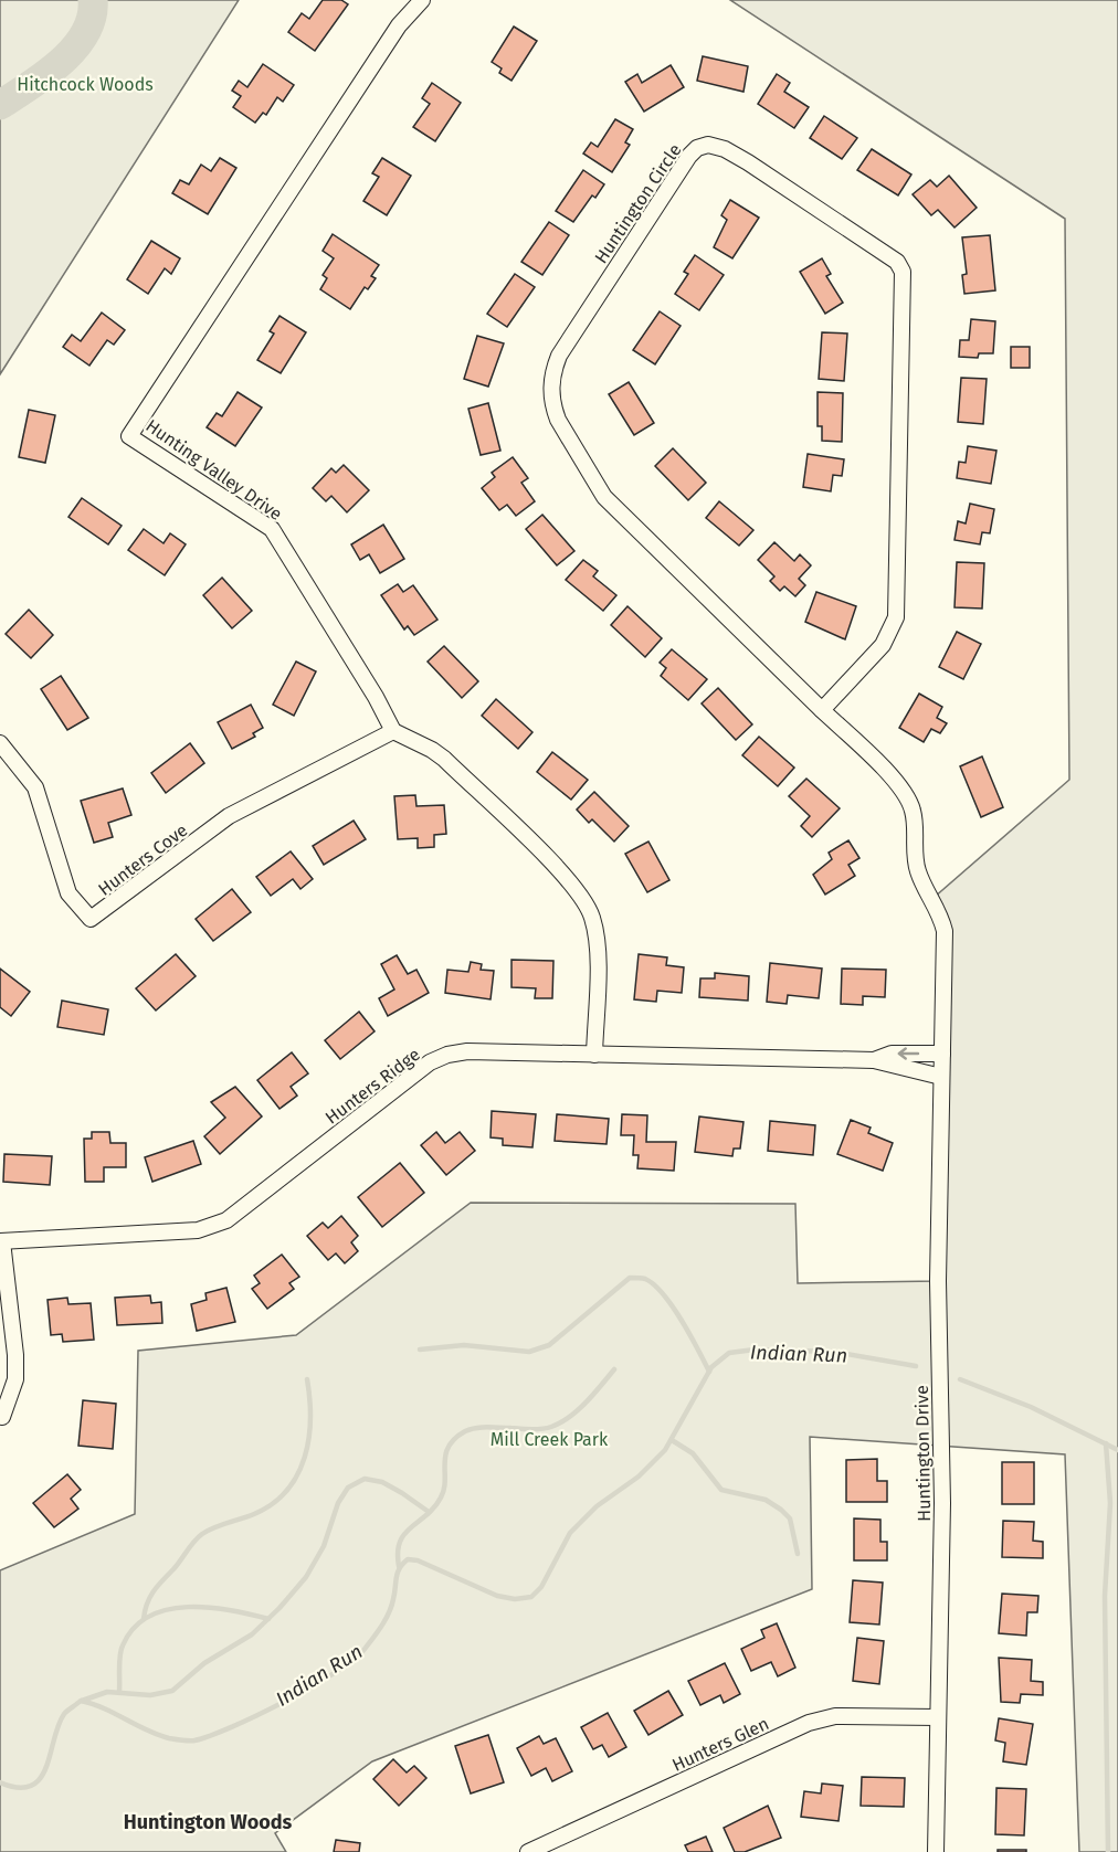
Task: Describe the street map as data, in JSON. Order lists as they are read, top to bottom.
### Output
{
  "streets": {
    "street": [
      "Huntington Circle",
      "Hunting Valley Drive",
      "Hunters Cove",
      "Hunters Ridge",
      "Huntington Drive",
      "Hunters Glen"
    ]
  },
  "crossings": [
    ["Huntington Circle", "Hunters Ridge"],
    ["Huntington Circle", "Huntington Drive"],
    ["Hunting Valley Drive", "Hunters Cove"],
    ["Hunters Ridge", "Huntington Drive"],
    ["Huntington Drive", "Hunters Glen"]
  ],
  "districts": ["Huntington Woods"],
  "water": ["Indian Run"],
  "parks": ["Hitchcock Woods", "Mill Creek Park"]
}
